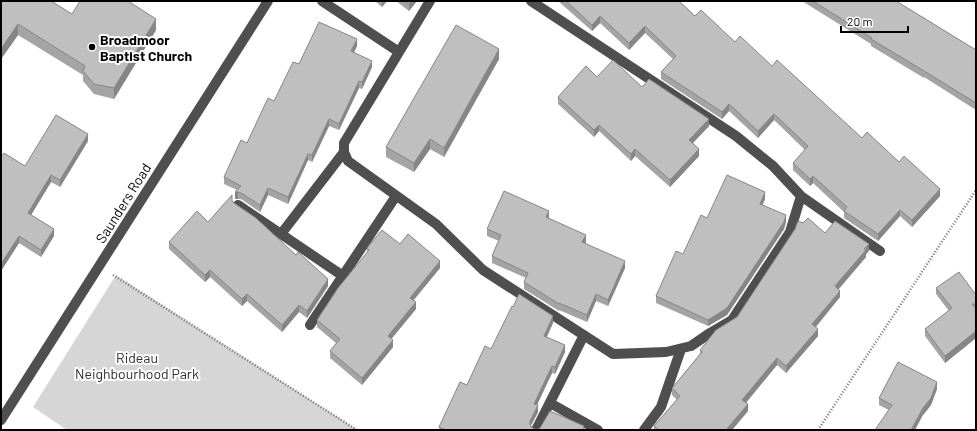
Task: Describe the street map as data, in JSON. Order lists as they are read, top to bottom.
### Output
{
  "streets": {
    "street": ["Saunders Road"]
  },
  "parks": ["Rideau Neighbourhood Park"],
  "places": ["Broadmoor Baptist Church"],
  "scale_bar": "20 m"
}
